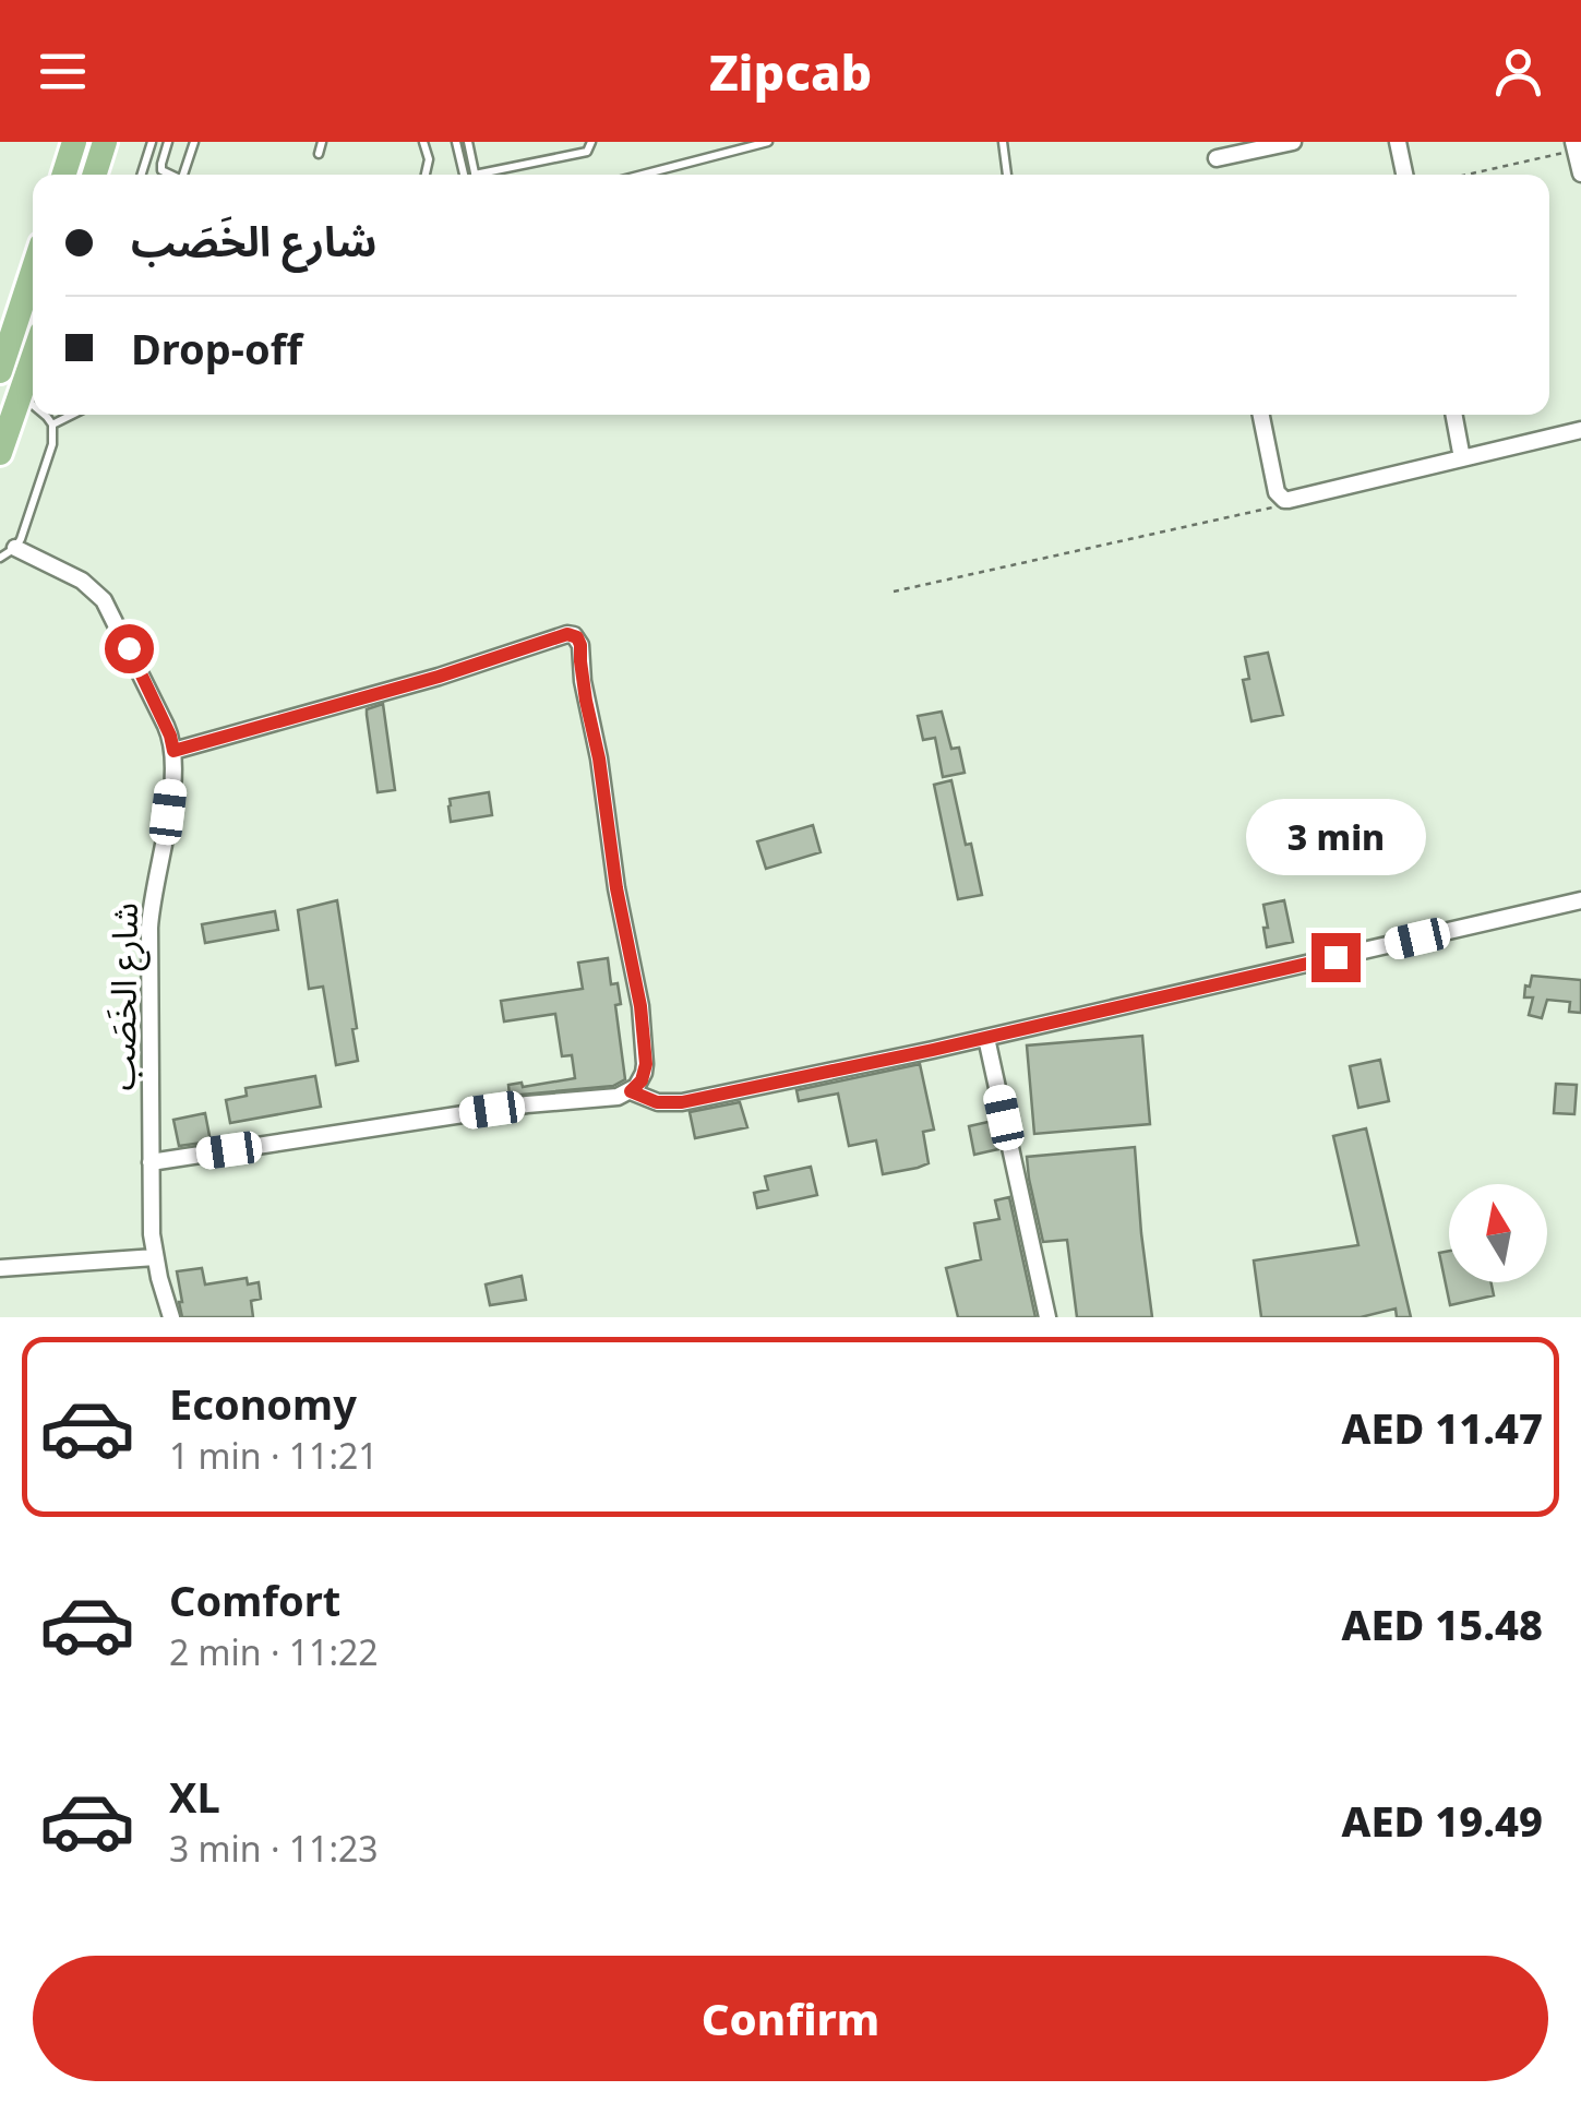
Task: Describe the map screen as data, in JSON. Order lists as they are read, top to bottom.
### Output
{
  "streets": {
    "street": ["شارع الخَصَب"]
  },
  "north": "top",
  "page": {
    "header": "Zipcab",
    "banner": ["شارع الخَصَب", "Drop-off"],
    "bubble": "3 min",
    "list": [
      {
        "name": "Economy",
        "note": "1 min · 11:21",
        "value": "AED 11.47"
      },
      {
        "name": "Comfort",
        "note": "2 min · 11:22",
        "value": "AED 15.48"
      },
      {
        "name": "XL",
        "note": "3 min · 11:23",
        "value": "AED 19.49"
      }
    ],
    "buttons": "Confirm"
  }
}
